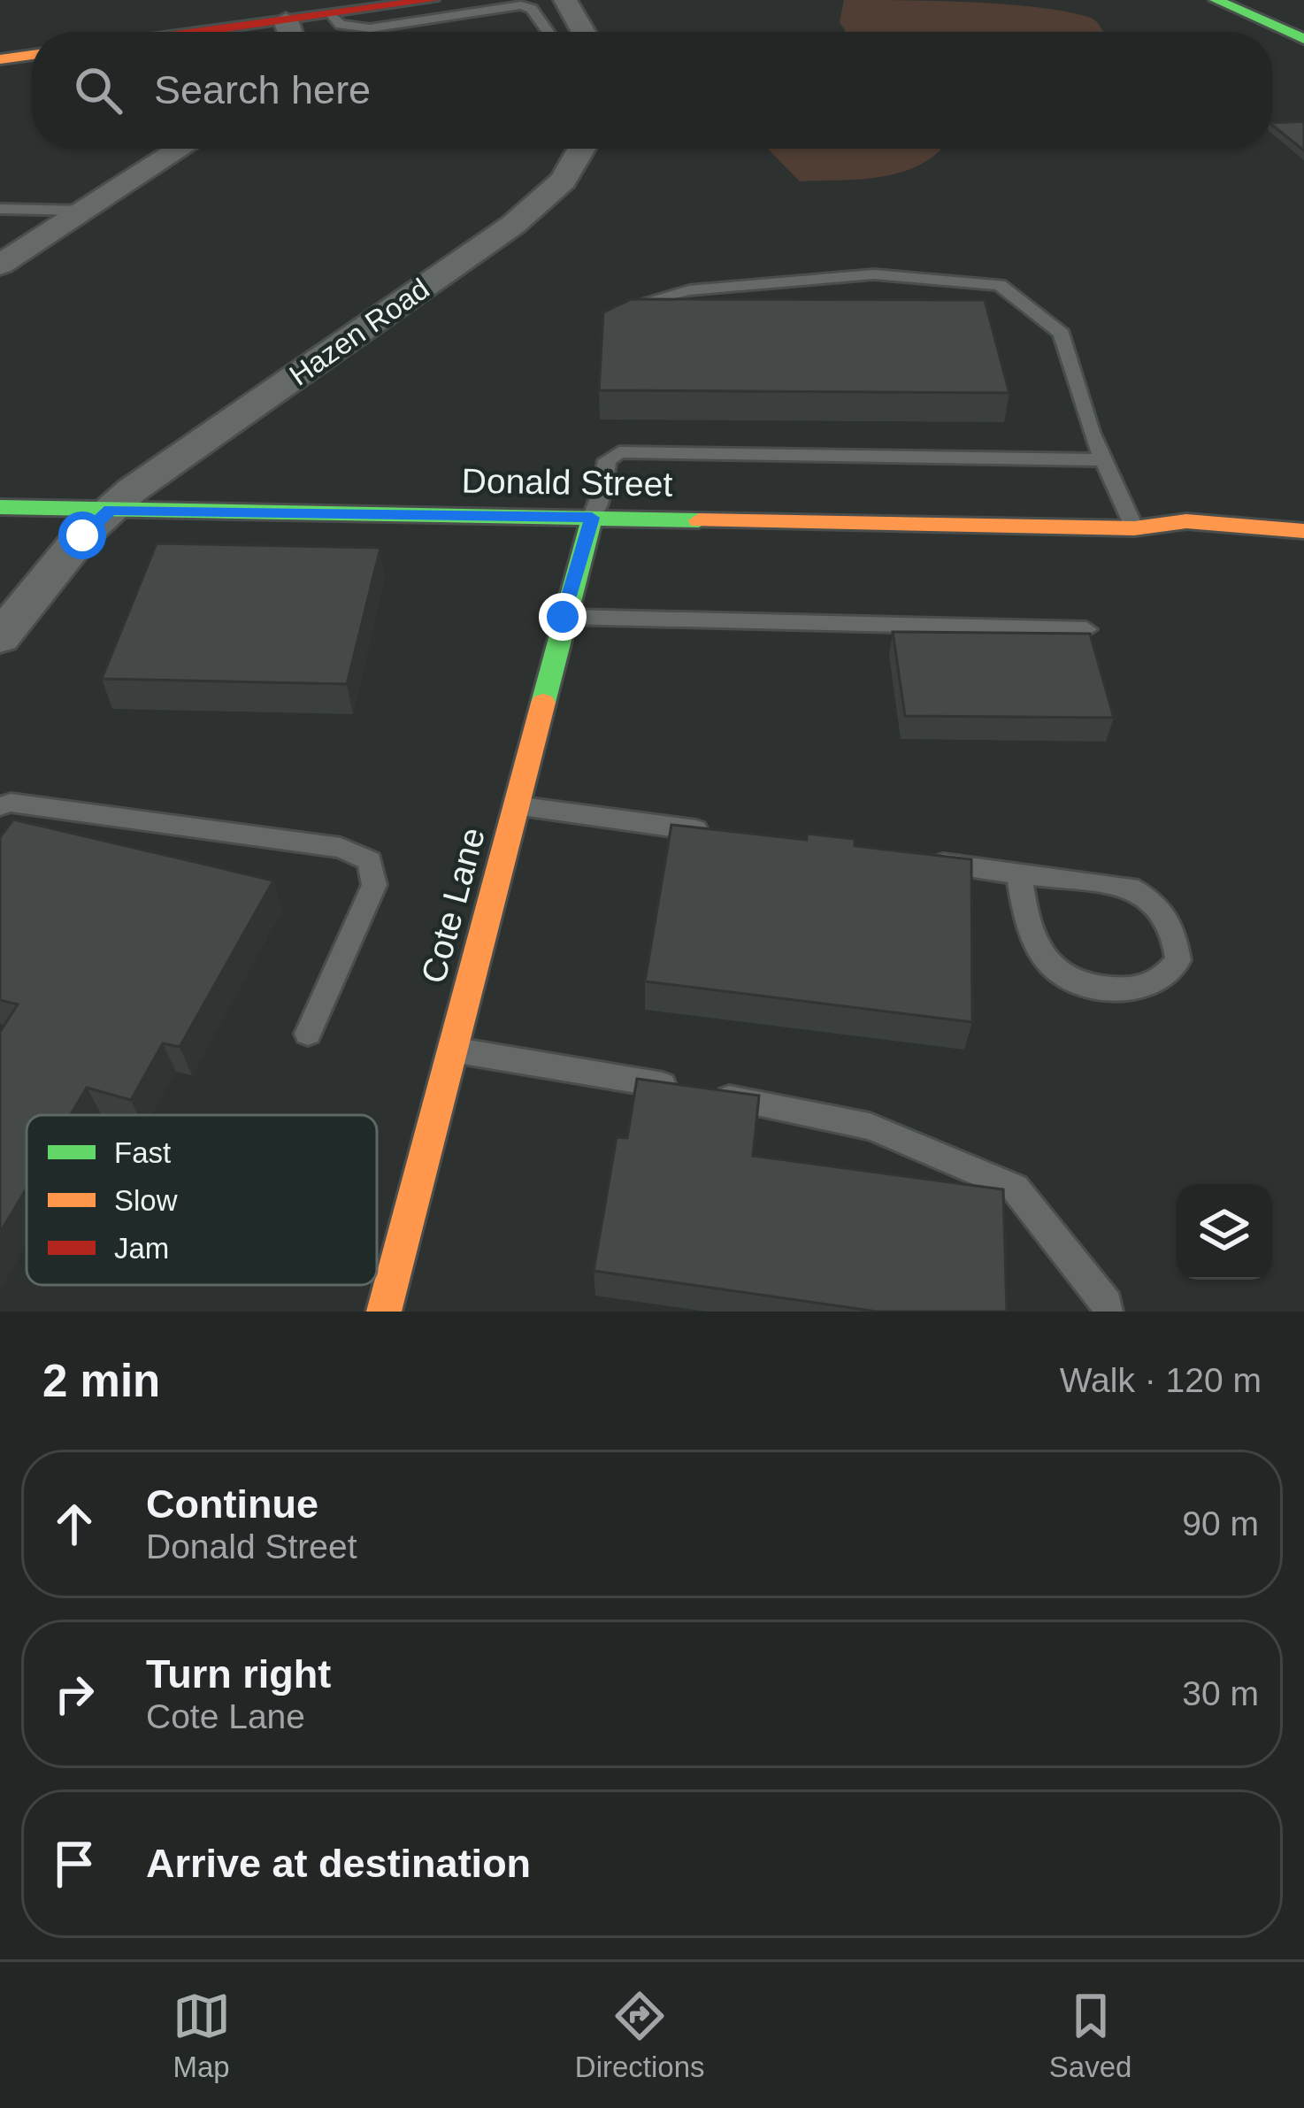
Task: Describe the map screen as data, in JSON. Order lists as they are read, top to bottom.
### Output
{
  "streets": {
    "street": ["Hazen Road", "Donald Street", "Cote Lane"]
  },
  "crossings": [
    ["Hazen Road", "Donald Street"],
    ["Donald Street", "Cote Lane"]
  ],
  "legend": ["Fast", "Slow", "Jam"],
  "page": {
    "search": "Search here",
    "heading": ["2 min", "Walk · 120 m"],
    "list": [
      ["Continue", "Donald Street", "90 m"],
      ["Turn right", "Cote Lane", "30 m"],
      "Arrive at destination"
    ],
    "nav": ["Map", "Directions", "Saved"]
  }
}
